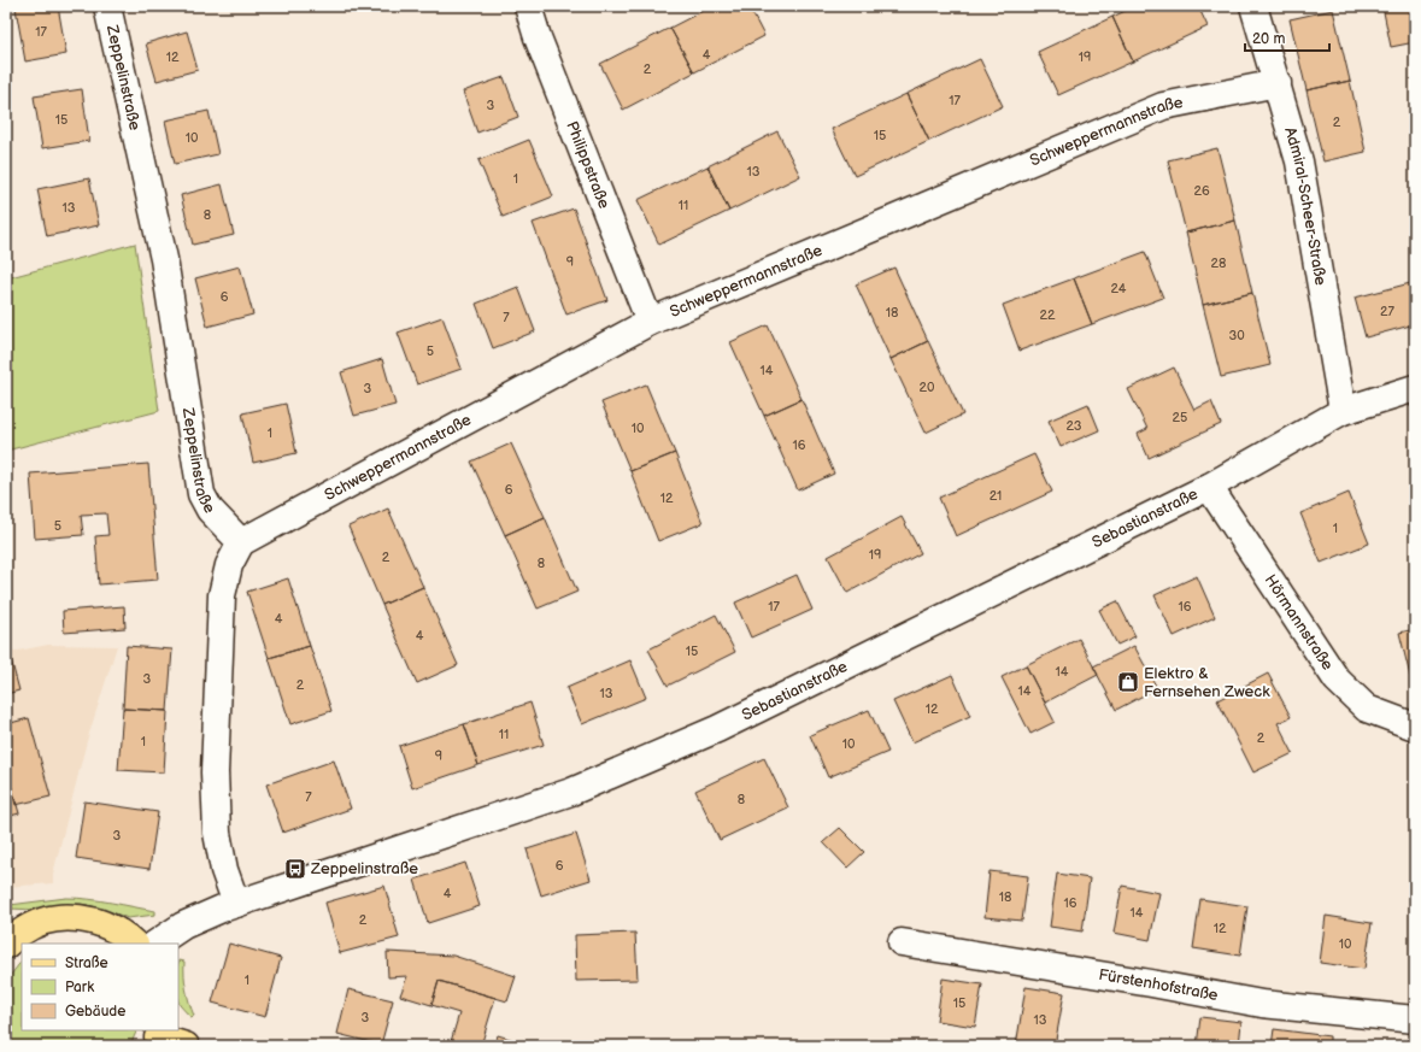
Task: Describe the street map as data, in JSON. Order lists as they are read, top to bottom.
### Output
{
  "streets": {
    "street": [
      "Zeppelinstraße",
      "Schweppermannstraße",
      "Philippstraße",
      "Admiral-Scheer-Straße",
      "Sebastianstraße",
      "Hörmannstraße",
      "Fürstenhofstraße"
    ]
  },
  "crossings": [
    ["Zeppelinstraße", "Schweppermannstraße"],
    ["Schweppermannstraße", "Philippstraße"],
    ["Schweppermannstraße", "Admiral-Scheer-Straße"],
    ["Admiral-Scheer-Straße", "Sebastianstraße"],
    ["Sebastianstraße", "Hörmannstraße"]
  ],
  "places": {
    "shop": ["Elektro & Fernsehen Zweck"],
    "bus stop": ["Zeppelinstraße"]
  },
  "house_numbers": [
    "17",
    "4",
    "12",
    "19",
    "2",
    "17",
    "3",
    "15",
    "2",
    "15",
    "10",
    "13",
    "1",
    "26",
    "11",
    "13",
    "8",
    "9",
    "28",
    "24",
    "6",
    "27",
    "18",
    "22",
    "7",
    "30",
    "5",
    "14",
    "20",
    "3",
    "25",
    "23",
    "10",
    "1",
    "16",
    "6",
    "21",
    "12",
    "5",
    "1",
    "19",
    "2",
    "8",
    "17",
    "16",
    "4",
    "4",
    "15",
    "14",
    "3",
    "2",
    "14",
    "13",
    "12",
    "11",
    "2",
    "1",
    "10",
    "9",
    "7",
    "8",
    "3",
    "6",
    "4",
    "18",
    "16",
    "14",
    "2",
    "12",
    "10",
    "1",
    "15",
    "3",
    "13"
  ],
  "legend": ["Straße", "Park", "Gebäude"],
  "scale_bar": "20 m"
}
